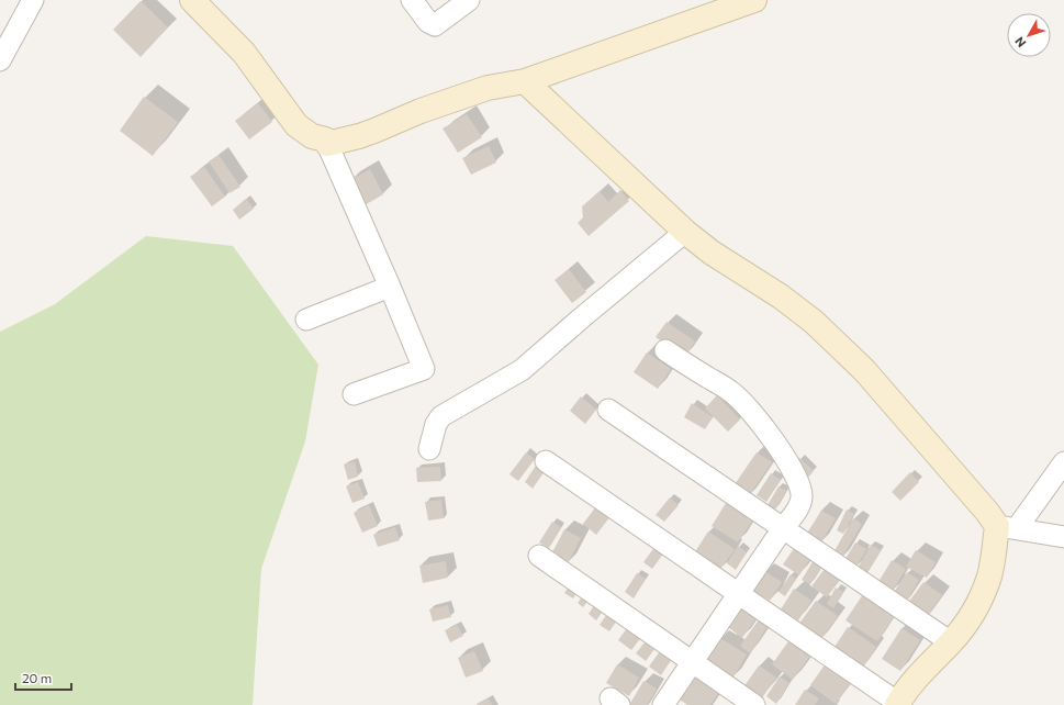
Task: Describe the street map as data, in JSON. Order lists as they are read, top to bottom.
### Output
{
  "scale_bar": "20 m",
  "north": "bottom left"
}
